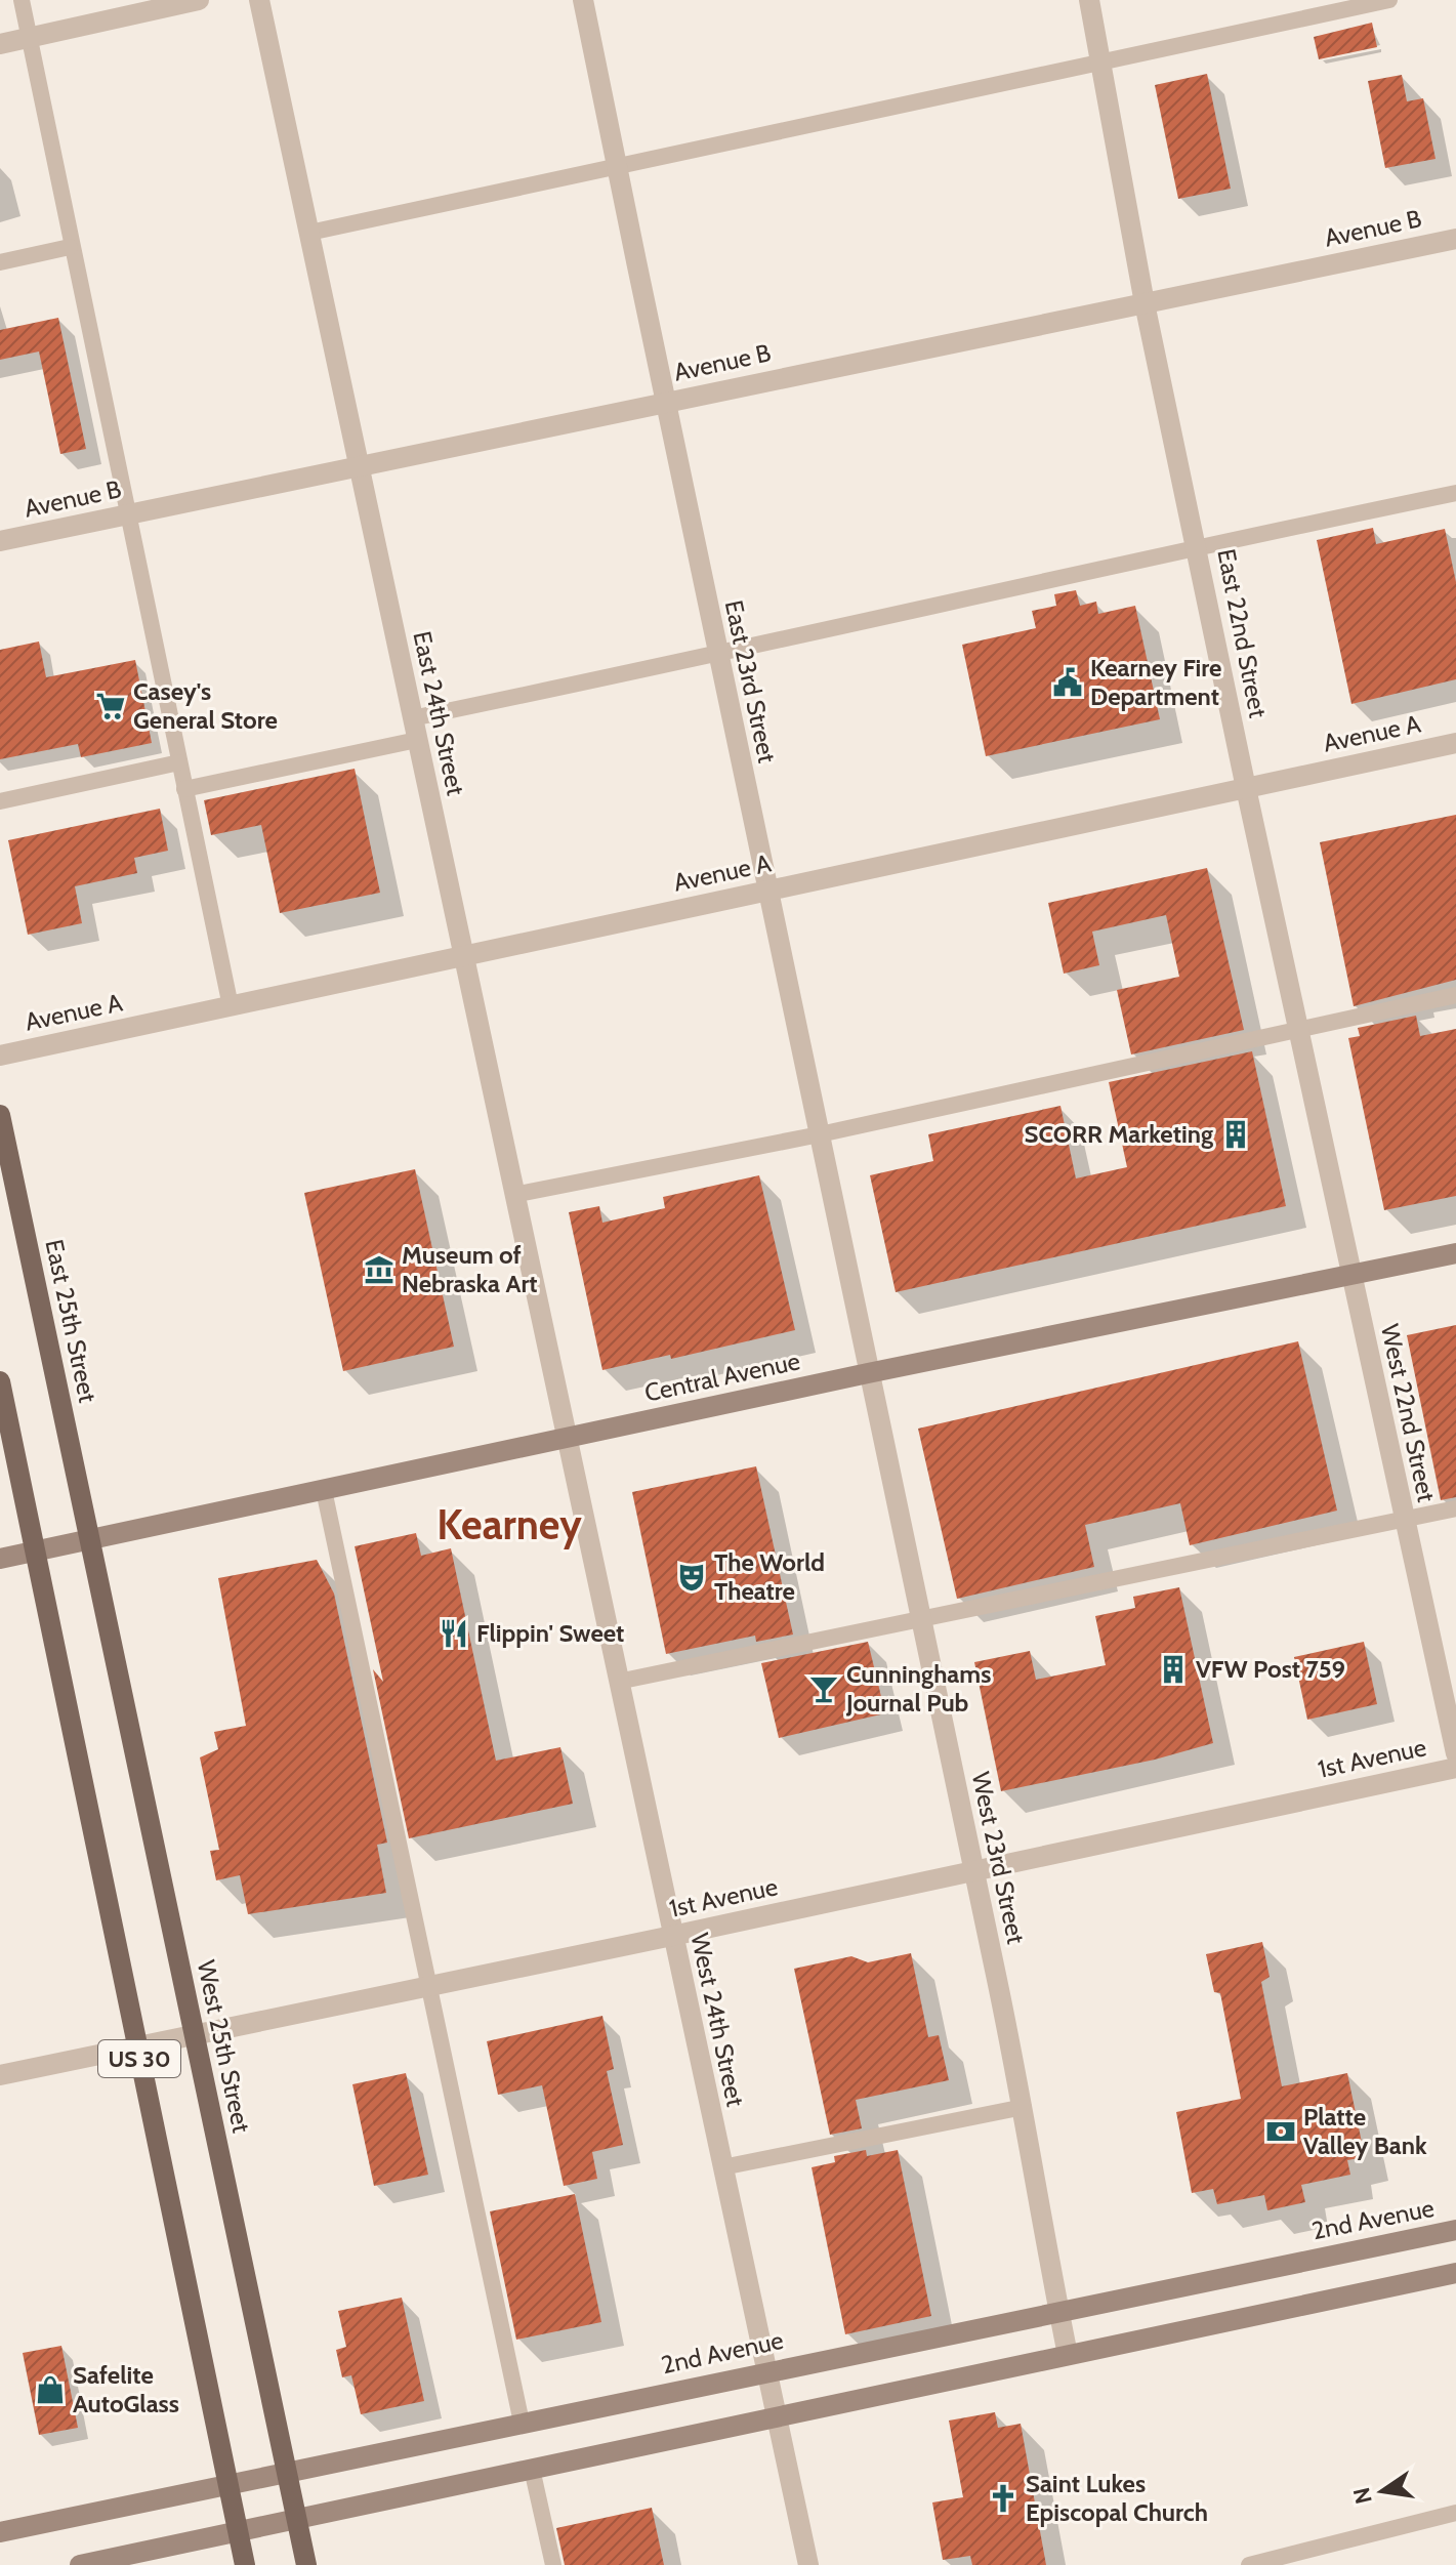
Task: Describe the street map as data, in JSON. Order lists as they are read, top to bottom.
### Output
{
  "streets": {
    "main road": [
      "East 25th Street",
      "Central Avenue",
      "West 25th Street",
      "US 30",
      "2nd Avenue"
    ],
    "street": [
      "Avenue B",
      "East 22nd Street",
      "East 23rd Street",
      "East 24th Street",
      "Avenue A",
      "West 22nd Street",
      "1st Avenue",
      "West 23rd Street",
      "West 24th Street"
    ]
  },
  "crossings": [
    ["Avenue B", "East 22nd Street"],
    ["Avenue B", "East 23rd Street"],
    ["Avenue B", "East 24th Street"],
    ["East 22nd Street", "Avenue A"],
    ["East 22nd Street", "Central Avenue"],
    ["East 22nd Street", "West 22nd Street"],
    ["East 23rd Street", "Avenue A"],
    ["East 23rd Street", "Central Avenue"],
    ["East 23rd Street", "West 23rd Street"],
    ["East 24th Street", "Avenue A"],
    ["East 24th Street", "Central Avenue"],
    ["East 24th Street", "West 24th Street"],
    ["East 25th Street", "Central Avenue"],
    ["East 25th Street", "West 25th Street"],
    ["Central Avenue", "West 22nd Street"],
    ["Central Avenue", "West 23rd Street"],
    ["Central Avenue", "West 24th Street"],
    ["Central Avenue", "West 25th Street"],
    ["Central Avenue", "US 30"],
    ["1st Avenue", "West 23rd Street"],
    ["1st Avenue", "West 24th Street"],
    ["1st Avenue", "West 25th Street"],
    ["1st Avenue", "US 30"],
    ["West 23rd Street", "2nd Avenue"],
    ["West 24th Street", "2nd Avenue"],
    ["West 25th Street", "2nd Avenue"],
    ["US 30", "2nd Avenue"]
  ],
  "districts": ["Kearney"],
  "places": {
    "public building": ["Kearney Fire Department"],
    "supermarket": ["Casey's General Store"],
    "building": ["SCORR Marketing", "VFW Post 759"],
    "museum": ["Museum of Nebraska Art"],
    "theatre": ["The World Theatre"],
    "restaurant": ["Flippin' Sweet"],
    "bar": ["Cunninghams Journal Pub"],
    "bank": ["Platte Valley Bank"],
    "shop": ["Safelite AutoGlass"],
    "church": ["Saint Lukes Episcopal Church"]
  },
  "north": "left"
}
